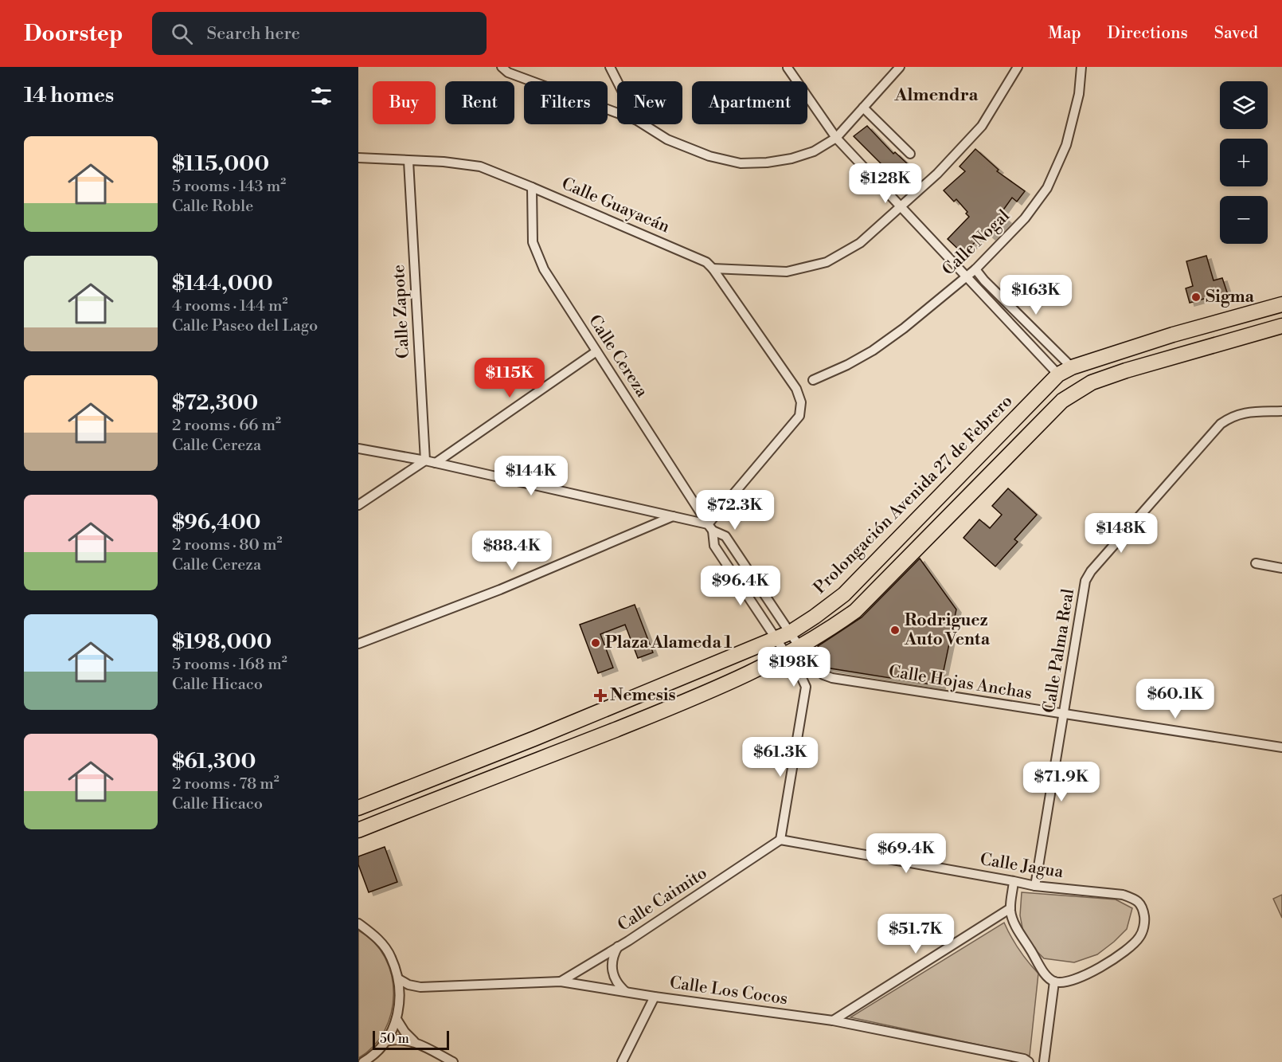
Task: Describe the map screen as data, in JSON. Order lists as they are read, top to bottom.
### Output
{
  "streets": {
    "main road": ["Prolongación Avenida 27 de Febrero"],
    "street": [
      "Calle Guayacán",
      "Calle Nogal",
      "Calle Zapote",
      "Calle Cereza",
      "Calle Palma Real",
      "Calle Hojas Anchas",
      "Calle Jagua",
      "Calle Caimito",
      "Calle Los Cocos"
    ]
  },
  "crossings": [
    ["Calle Guayacán", "Calle Zapote"],
    ["Calle Guayacán", "Calle Cereza"],
    ["Calle Cereza", "Prolongación Avenida 27 de Febrero"],
    ["Calle Cereza", "Calle Hojas Anchas"],
    ["Calle Palma Real", "Calle Hojas Anchas"],
    ["Calle Palma Real", "Calle Jagua"],
    ["Calle Jagua", "Calle Caimito"],
    ["Calle Caimito", "Calle Los Cocos"]
  ],
  "districts": ["Almendra"],
  "places": {
    "other": ["Sigma", "Rodriguez Auto Venta", "Plaza Alameda 1"],
    "health": ["Nemesis"]
  },
  "scale_bar": "50 m",
  "page": {
    "header": "Doorstep",
    "search": "Search here",
    "nav": ["Map", "Directions", "Saved"],
    "heading": "14 homes",
    "map_buttons": ["+", "−"],
    "chip": [
      "Buy",
      "Rent",
      "Filters",
      "New",
      "Apartment"
    ],
    "list": [
      {
        "name": "$115,000",
        "note": "5 rooms · 143 m² · Calle Roble"
      },
      {
        "name": "$144,000",
        "note": "4 rooms · 144 m² · Calle Paseo del Lago"
      },
      {
        "name": "$72,300",
        "note": "2 rooms · 66 m² · Calle Cereza"
      },
      {
        "name": "$96,400",
        "note": "2 rooms · 80 m² · Calle Cereza"
      },
      {
        "name": "$198,000",
        "note": "5 rooms · 168 m² · Calle Hicaco"
      },
      {
        "name": "$61,300",
        "note": "2 rooms · 78 m² · Calle Hicaco"
      }
    ],
    "price": [
      "$128K",
      "$163K",
      "$115K",
      "$144K",
      "$72.3K",
      "$148K",
      "$88.4K",
      "$96.4K",
      "$198K",
      "$60.1K",
      "$61.3K",
      "$71.9K",
      "$69.4K",
      "$51.7K"
    ],
    "scale": "50 m"
  }
}
